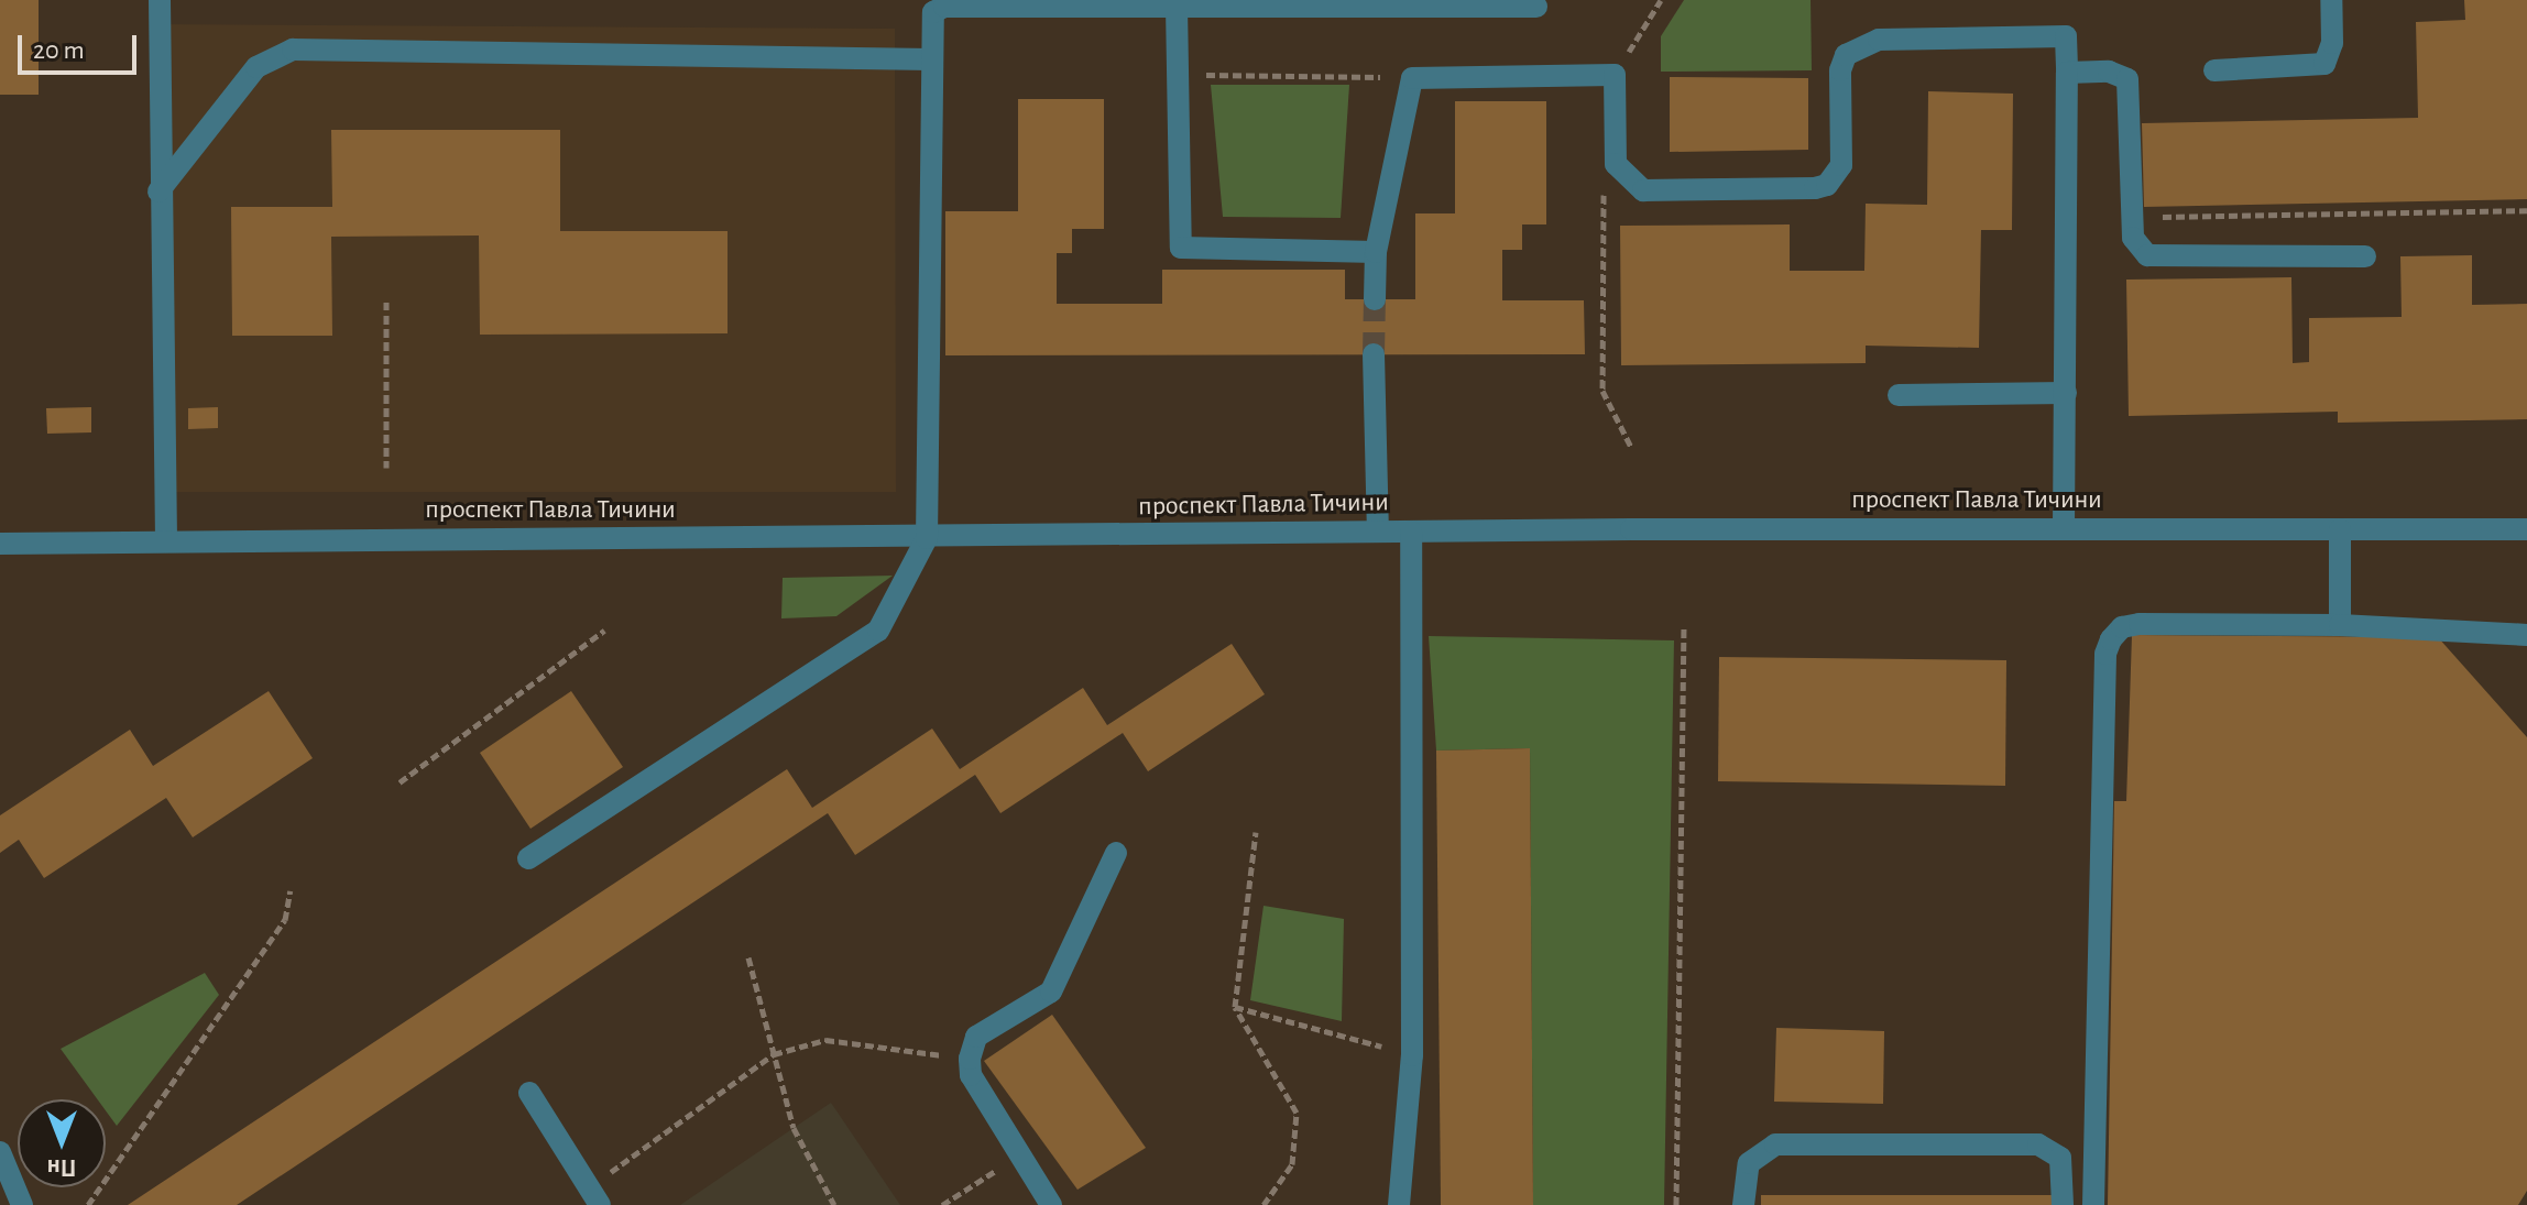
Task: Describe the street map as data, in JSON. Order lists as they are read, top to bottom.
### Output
{
  "streets": {
    "street": ["проспект Павла Тичини"]
  },
  "scale_bar": "20 m",
  "north": "bottom"
}
